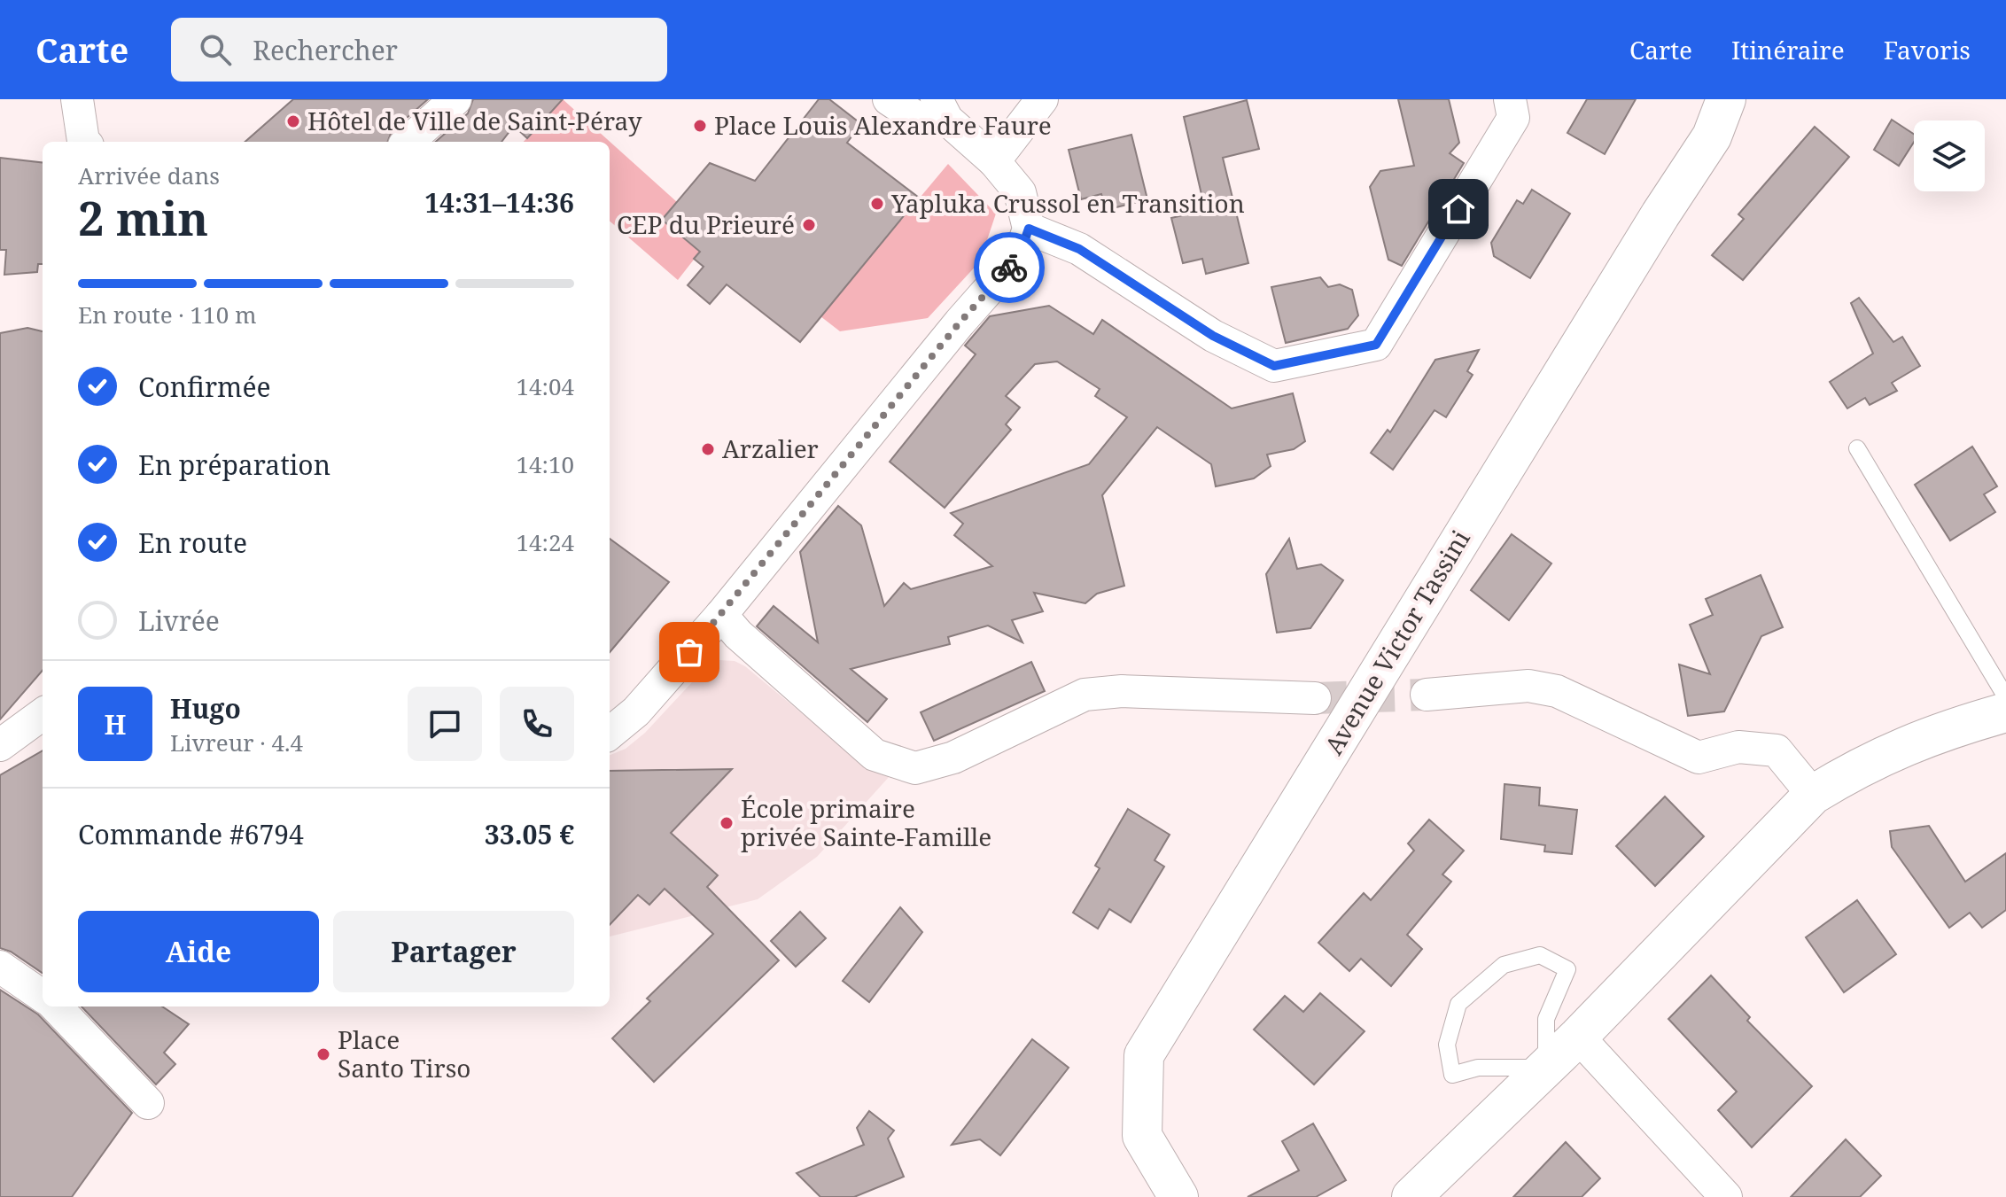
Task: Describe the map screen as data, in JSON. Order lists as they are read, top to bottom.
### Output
{
  "streets": {
    "street": ["Avenue Victor Tassini"]
  },
  "places": [
    "Hôtel de Ville de Saint-Péray",
    "Place Louis Alexandre Faure",
    "Yapluka Crussol en Transition",
    "CEP du Prieuré",
    "Arzalier",
    "École primaire privée Sainte-Famille",
    "Place Santo Tirso"
  ],
  "page": {
    "header": "Carte",
    "search": "Rechercher",
    "nav": ["Carte", "Itinéraire", "Favoris"],
    "heading": ["2 min", "Arrivée dans", "14:31–14:36"],
    "panel": [
      "Hugo",
      "Livreur · 4.4",
      "Commande #6794",
      "33.05 €"
    ],
    "bar": "En route · 110 m",
    "list": [
      ["Confirmée", "14:04"],
      ["En préparation", "14:10"],
      ["En route", "14:24"],
      "Livrée"
    ],
    "round": "H",
    "buttons": ["Aide", "Partager"]
  }
}
